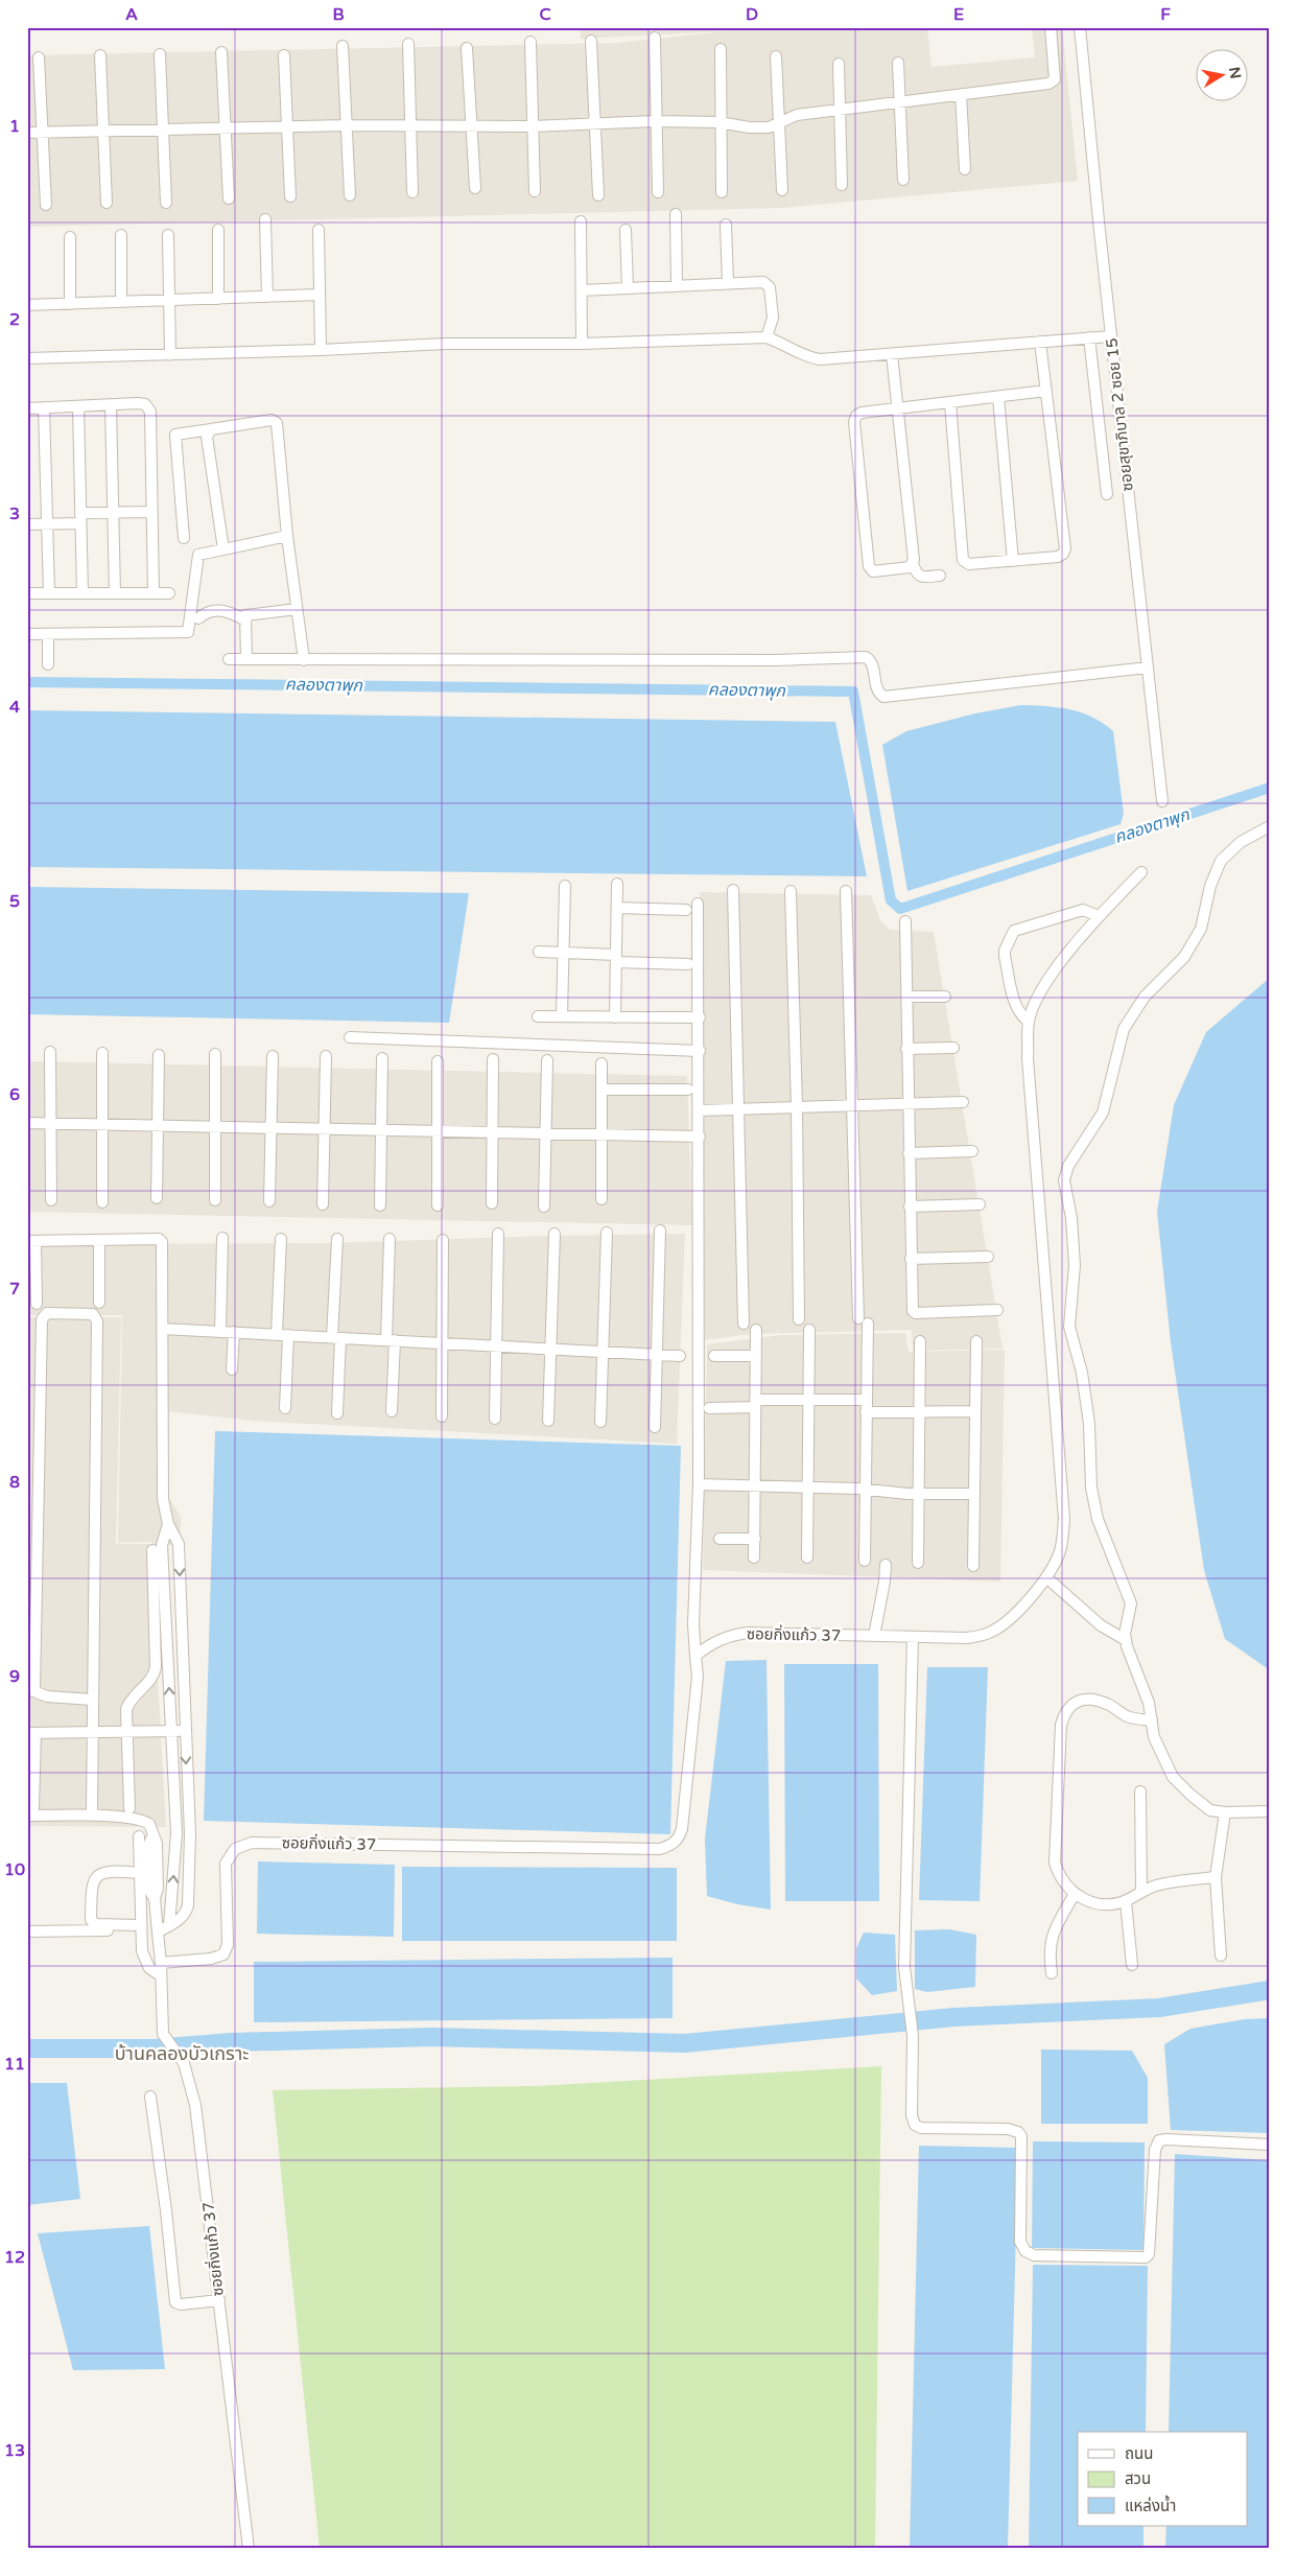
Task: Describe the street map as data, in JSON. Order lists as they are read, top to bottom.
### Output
{
  "streets": {
    "street": ["ซอยสุขาภิบาล 2 ซอย 15", "ซอยกิ่งแก้ว 37"]
  },
  "districts": ["บ้านคลองบัวเกราะ"],
  "water": ["คลองตาพุก"],
  "legend": ["ถนน", "สวน", "แหล่งน้ำ"],
  "north": "right",
  "grid": {
    "columns": [
      "A",
      "B",
      "C",
      "D",
      "E",
      "F"
    ],
    "rows": [
      "1",
      "2",
      "3",
      "4",
      "5",
      "6",
      "7",
      "8",
      "9",
      "10",
      "11",
      "12",
      "13"
    ]
  }
}
